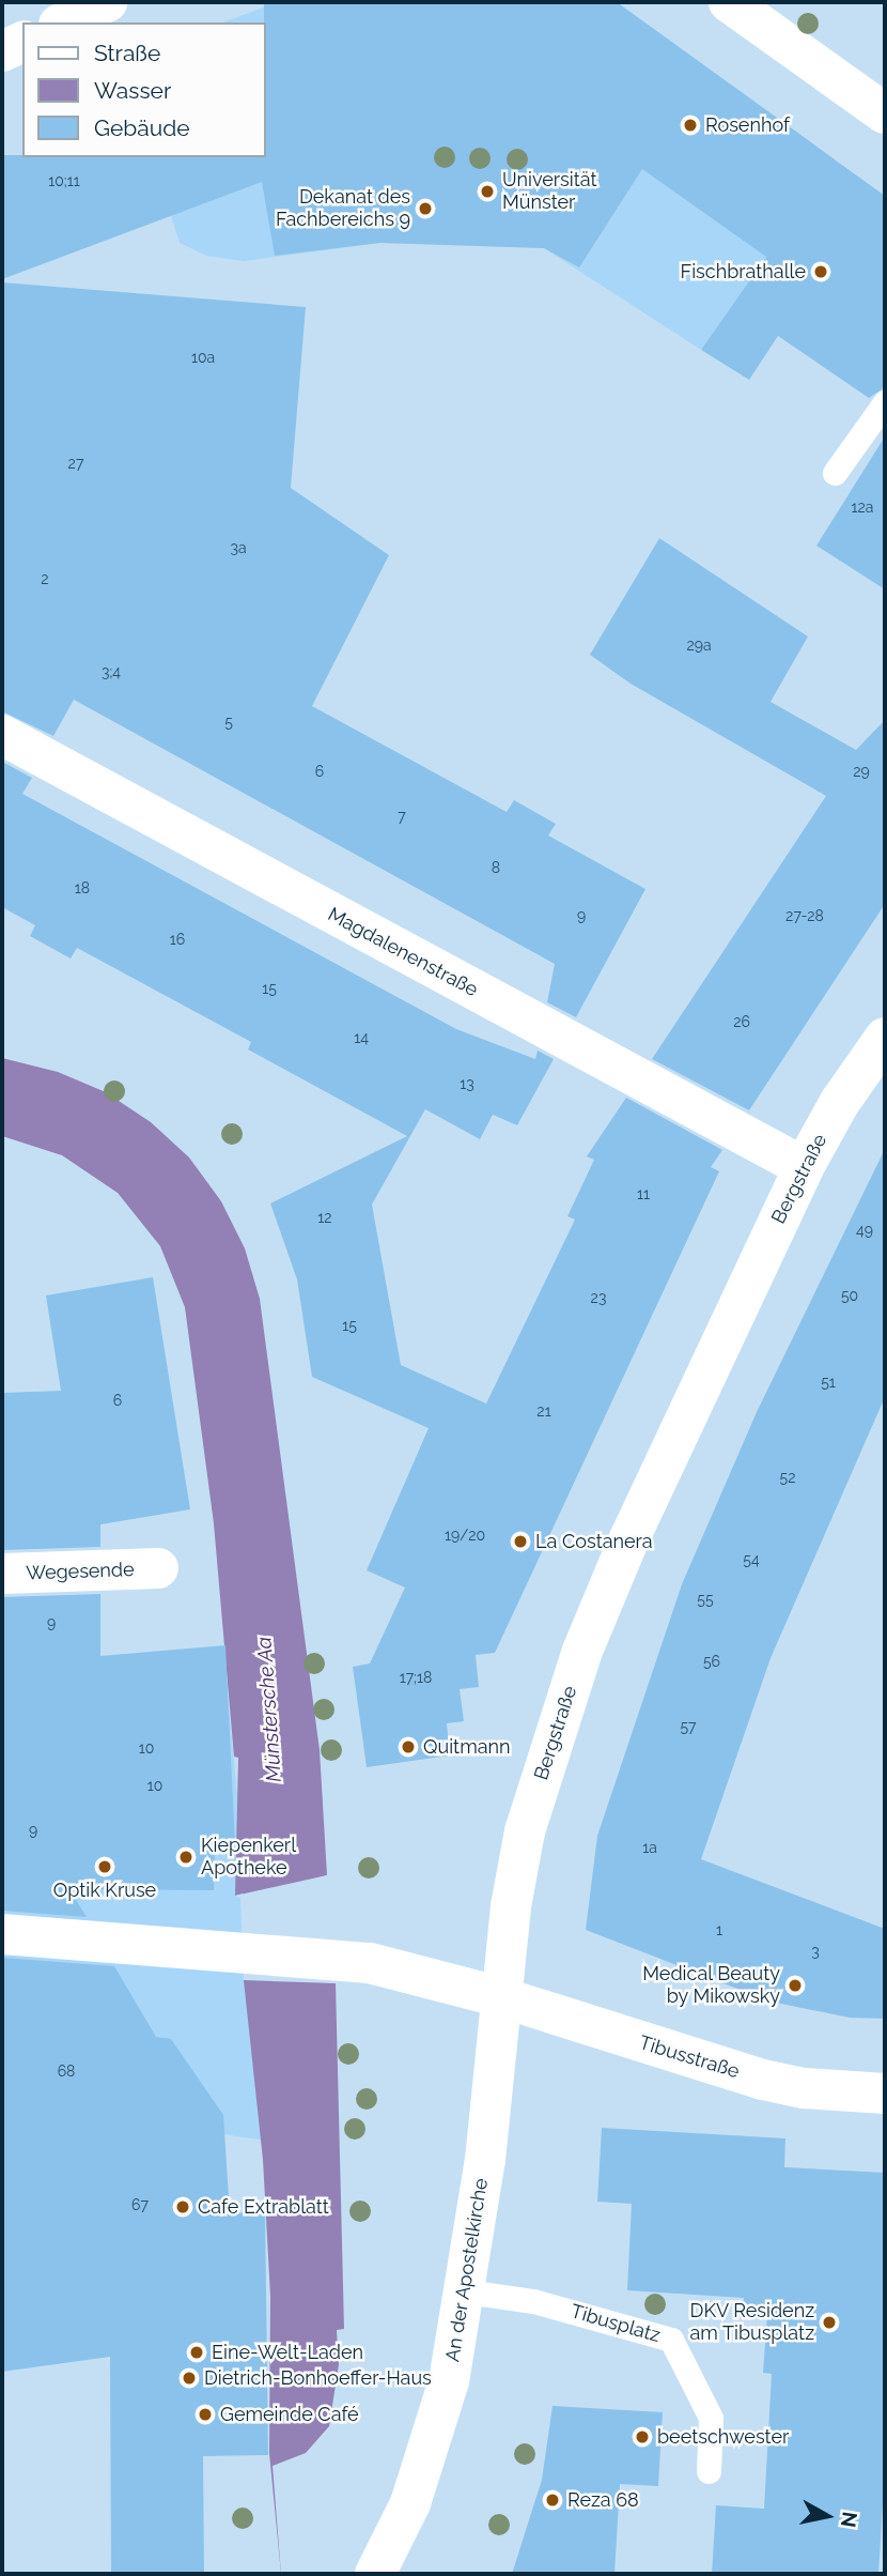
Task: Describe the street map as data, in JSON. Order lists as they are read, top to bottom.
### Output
{
  "streets": {
    "street": [
      "Magdalenenstraße",
      "Bergstraße",
      "Wegesende",
      "Tibusstraße",
      "An der Apostelkirche"
    ],
    "lane": ["Tibusplatz"]
  },
  "crossings": [
    ["Magdalenenstraße", "Bergstraße"],
    ["Bergstraße", "Tibusstraße"],
    ["Bergstraße", "An der Apostelkirche"],
    ["Tibusstraße", "An der Apostelkirche"],
    ["An der Apostelkirche", "Tibusplatz"]
  ],
  "water": ["Münstersche Aa"],
  "places": [
    "Rosenhof",
    "Universität Münster",
    "Dekanat des Fachbereichs 9",
    "Fischbrathalle",
    "La Costanera",
    "Quitmann",
    "Kiepenkerl Apotheke",
    "Optik Kruse",
    "Medical Beauty by Mikowsky",
    "Cafe Extrablatt",
    "DKV Residenz am Tibusplatz",
    "Eine-Welt-Laden",
    "Dietrich-Bonhoeffer-Haus",
    "Gemeinde Café",
    "beetschwester",
    "Reza 68"
  ],
  "house_numbers": [
    "10;11",
    "10a",
    "27",
    "12a",
    "3a",
    "2",
    "29a",
    "3;4",
    "5",
    "6",
    "29",
    "7",
    "8",
    "18",
    "9",
    "27-28",
    "16",
    "15",
    "26",
    "14",
    "13",
    "11",
    "12",
    "49",
    "50",
    "23",
    "15",
    "51",
    "6",
    "21",
    "52",
    "19/20",
    "54",
    "55",
    "9",
    "56",
    "17;18",
    "57",
    "10",
    "10",
    "9",
    "1a",
    "1",
    "3",
    "68",
    "67"
  ],
  "legend": ["Straße", "Wasser", "Gebäude"],
  "north": "right"
}
